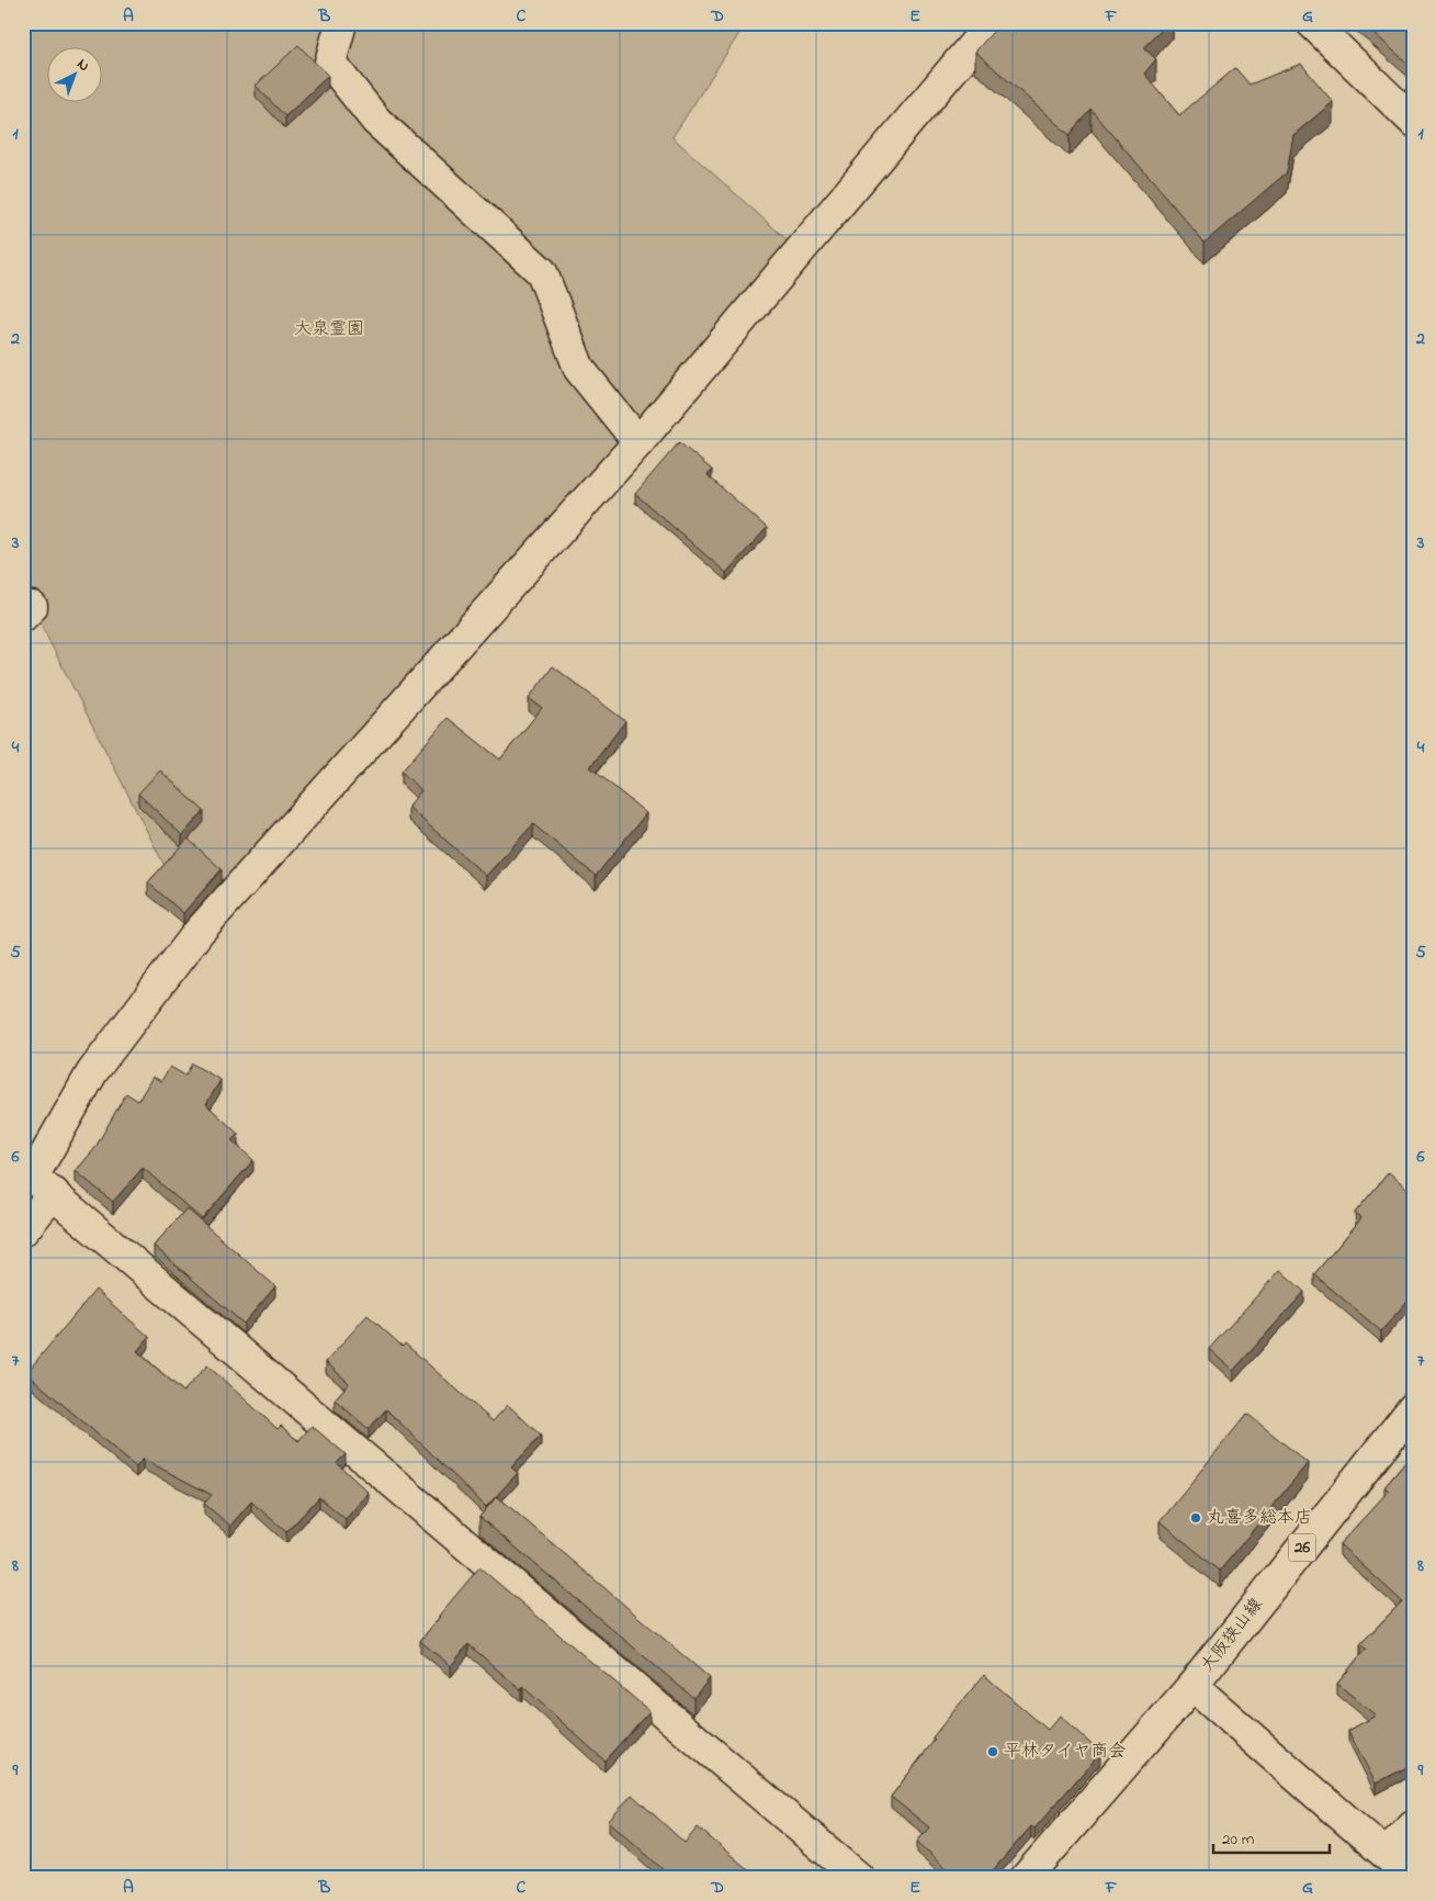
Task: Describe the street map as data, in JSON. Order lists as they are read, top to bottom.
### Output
{
  "streets": {
    "street": ["26", "大阪狭山線"]
  },
  "parks": ["大泉霊園"],
  "places": ["丸喜多総本店", "平林タイヤ商会"],
  "scale_bar": "20 m",
  "north": "top right",
  "grid": {
    "columns": [
      "A",
      "B",
      "C",
      "D",
      "E",
      "F",
      "G"
    ],
    "rows": [
      "1",
      "2",
      "3",
      "4",
      "5",
      "6",
      "7",
      "8",
      "9"
    ]
  }
}
